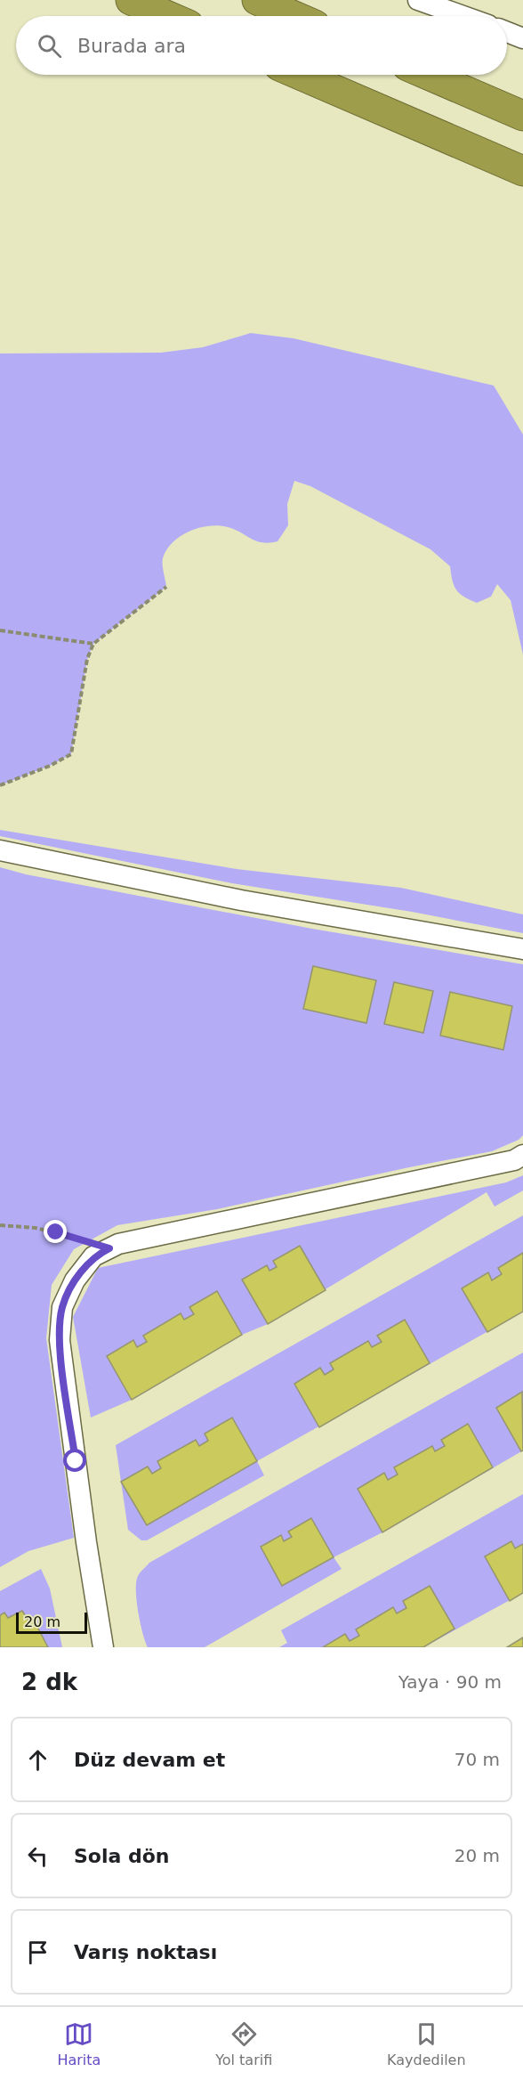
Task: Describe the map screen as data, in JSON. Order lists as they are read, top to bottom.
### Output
{
  "scale_bar": "20 m",
  "page": {
    "search": "Burada ara",
    "scale": "20 m",
    "heading": ["2 dk", "Yaya · 90 m"],
    "list": [
      ["Düz devam et", "70 m"],
      ["Sola dön", "20 m"],
      "Varış noktası"
    ],
    "nav": ["Harita", "Yol tarifi", "Kaydedilen"]
  }
}
